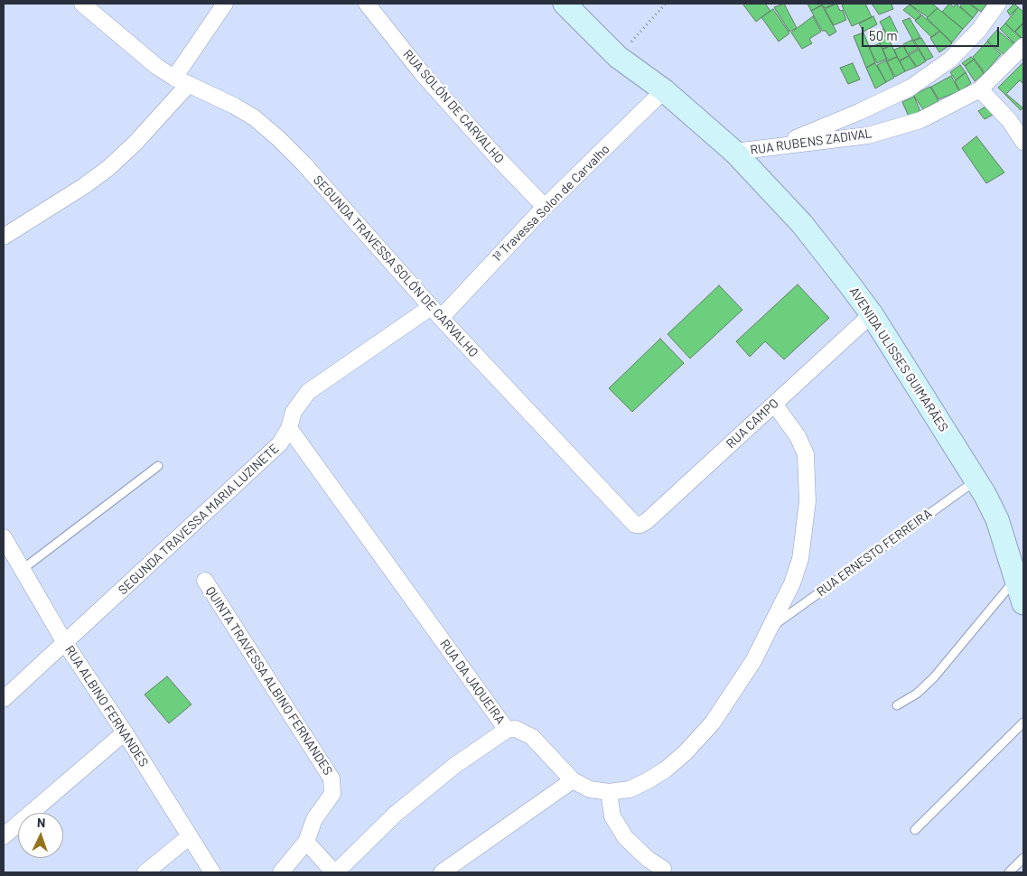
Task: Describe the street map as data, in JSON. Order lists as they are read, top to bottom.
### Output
{
  "streets": {
    "main road": ["AVENIDA ULISSES GUIMARÃES"],
    "street": [
      "RUA SOLÓN DE CARVALHO",
      "RUA RUBENS ZADIVAL",
      "1ª Travessa Solon de Carvalho",
      "SEGUNDA TRAVESSA SOLÓN DE CARVALHO",
      "RUA CAMPO",
      "SEGUNDA TRAVESSA MARIA LUZINETE",
      "QUINTA TRAVESSA ALBINO FERNANDES",
      "RUA DA JAQUEIRA",
      "RUA ALBINO FERNANDES"
    ],
    "lane": ["RUA ERNESTO FERREIRA"]
  },
  "crossings": [
    ["RUA SOLÓN DE CARVALHO", "1ª Travessa Solon de Carvalho"],
    ["RUA RUBENS ZADIVAL", "AVENIDA ULISSES GUIMARÃES"],
    ["1ª Travessa Solon de Carvalho", "SEGUNDA TRAVESSA SOLÓN DE CARVALHO"],
    ["1ª Travessa Solon de Carvalho", "AVENIDA ULISSES GUIMARÃES"],
    ["1ª Travessa Solon de Carvalho", "SEGUNDA TRAVESSA MARIA LUZINETE"],
    ["SEGUNDA TRAVESSA SOLÓN DE CARVALHO", "RUA CAMPO"],
    ["SEGUNDA TRAVESSA SOLÓN DE CARVALHO", "SEGUNDA TRAVESSA MARIA LUZINETE"],
    ["AVENIDA ULISSES GUIMARÃES", "RUA CAMPO"],
    ["AVENIDA ULISSES GUIMARÃES", "RUA ERNESTO FERREIRA"],
    ["RUA CAMPO", "RUA DA JAQUEIRA"],
    ["SEGUNDA TRAVESSA MARIA LUZINETE", "RUA DA JAQUEIRA"],
    ["SEGUNDA TRAVESSA MARIA LUZINETE", "RUA ALBINO FERNANDES"],
    ["RUA ERNESTO FERREIRA", "RUA DA JAQUEIRA"]
  ],
  "scale_bar": "50 m",
  "north": "top"
}
